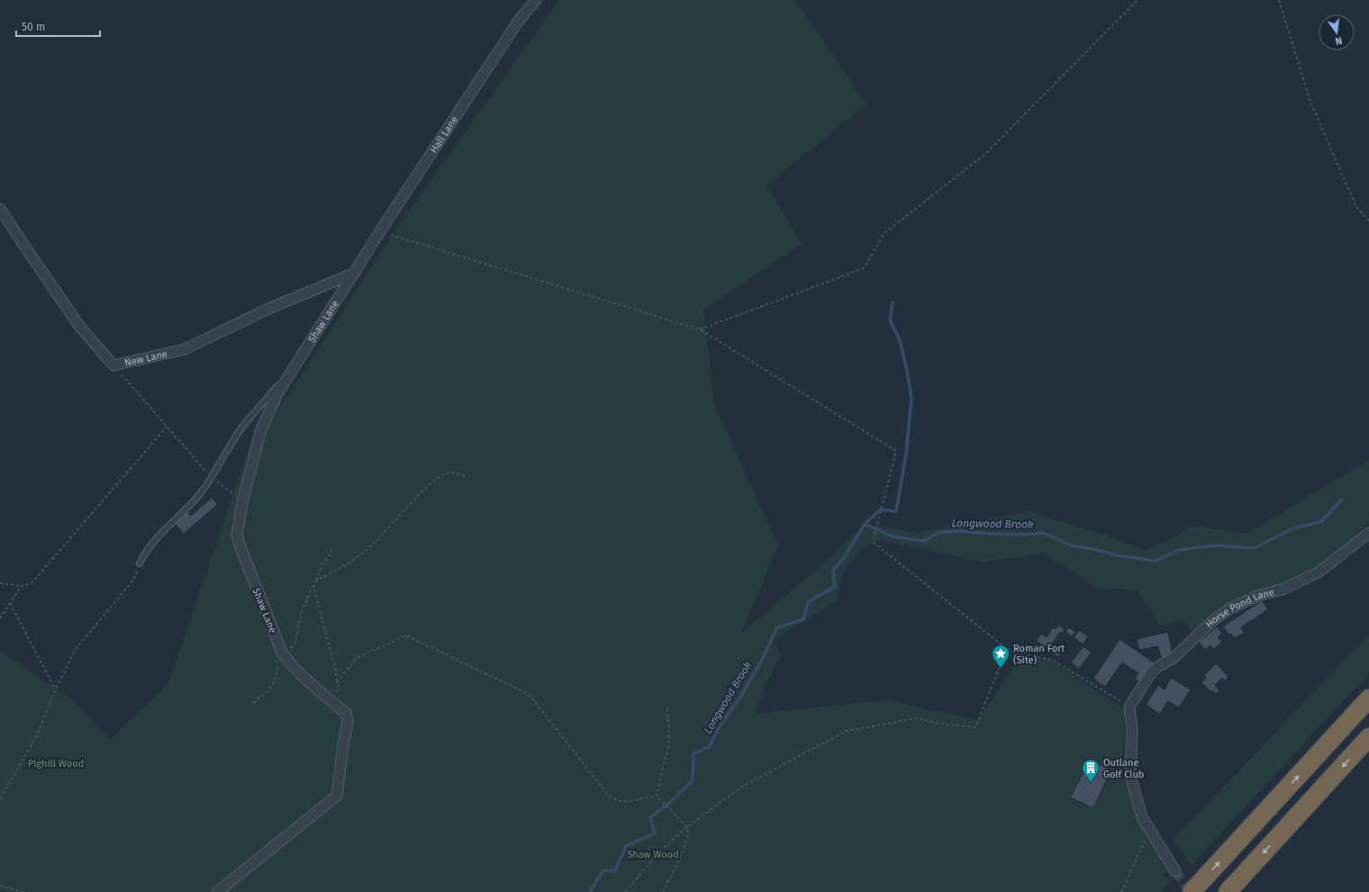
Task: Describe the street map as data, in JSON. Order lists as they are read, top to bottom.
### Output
{
  "streets": {
    "street": [
      "Hall Lane",
      "Shaw Lane",
      "New Lane",
      "Horse Pond Lane"
    ]
  },
  "crossings": [
    ["Hall Lane", "Shaw Lane"],
    ["Hall Lane", "New Lane"],
    ["Shaw Lane", "New Lane"]
  ],
  "water": ["Longwood Brook"],
  "parks": ["Pighill Wood", "Shaw Wood"],
  "places": {
    "place": ["Roman Fort (Site)"],
    "building": ["Outlane Golf Club"]
  },
  "scale_bar": "50 m",
  "north": "bottom"
}
